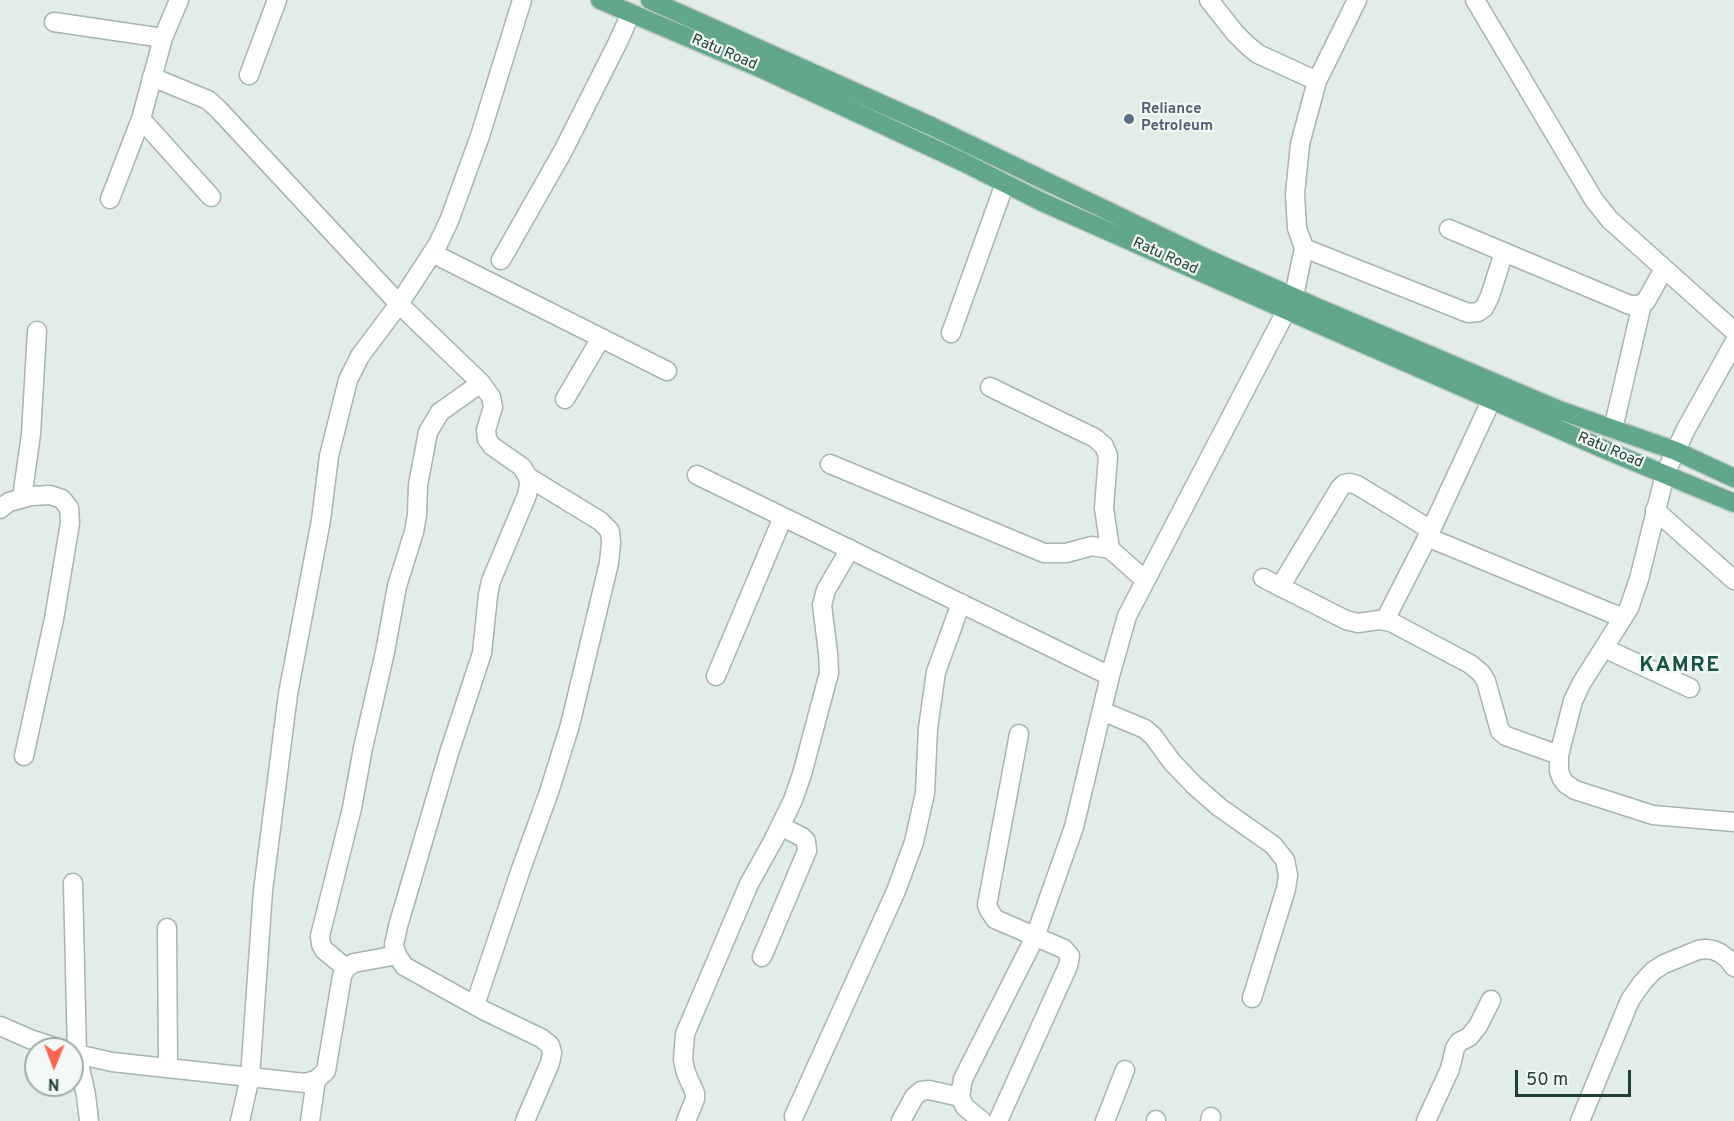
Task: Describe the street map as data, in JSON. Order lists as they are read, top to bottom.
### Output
{
  "streets": {
    "main road": ["Ratu Road"]
  },
  "districts": ["KAMRE"],
  "places": ["Reliance Petroleum"],
  "scale_bar": "50 m",
  "north": "bottom"
}
